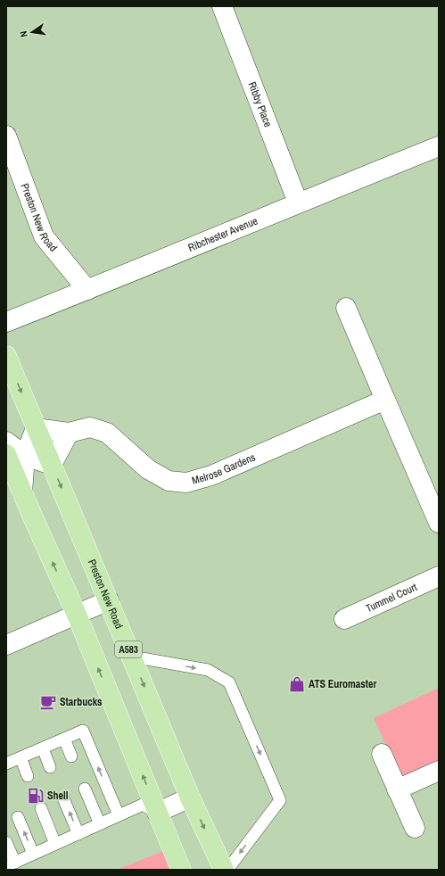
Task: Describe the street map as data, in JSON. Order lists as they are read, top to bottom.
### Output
{
  "streets": {
    "highway": ["Preston New Road", "A583"],
    "street": [
      "Ribby Place",
      "Ribchester Avenue",
      "Melrose Gardens",
      "Tummel Court"
    ]
  },
  "crossings": [
    ["Ribby Place", "Ribchester Avenue"],
    ["Preston New Road", "Ribchester Avenue"]
  ],
  "one_way": ["Preston New Road"],
  "places": {
    "shop": ["ATS Euromaster"],
    "cafe": ["Starbucks"],
    "fuel station": ["Shell"]
  },
  "north": "left"
}
